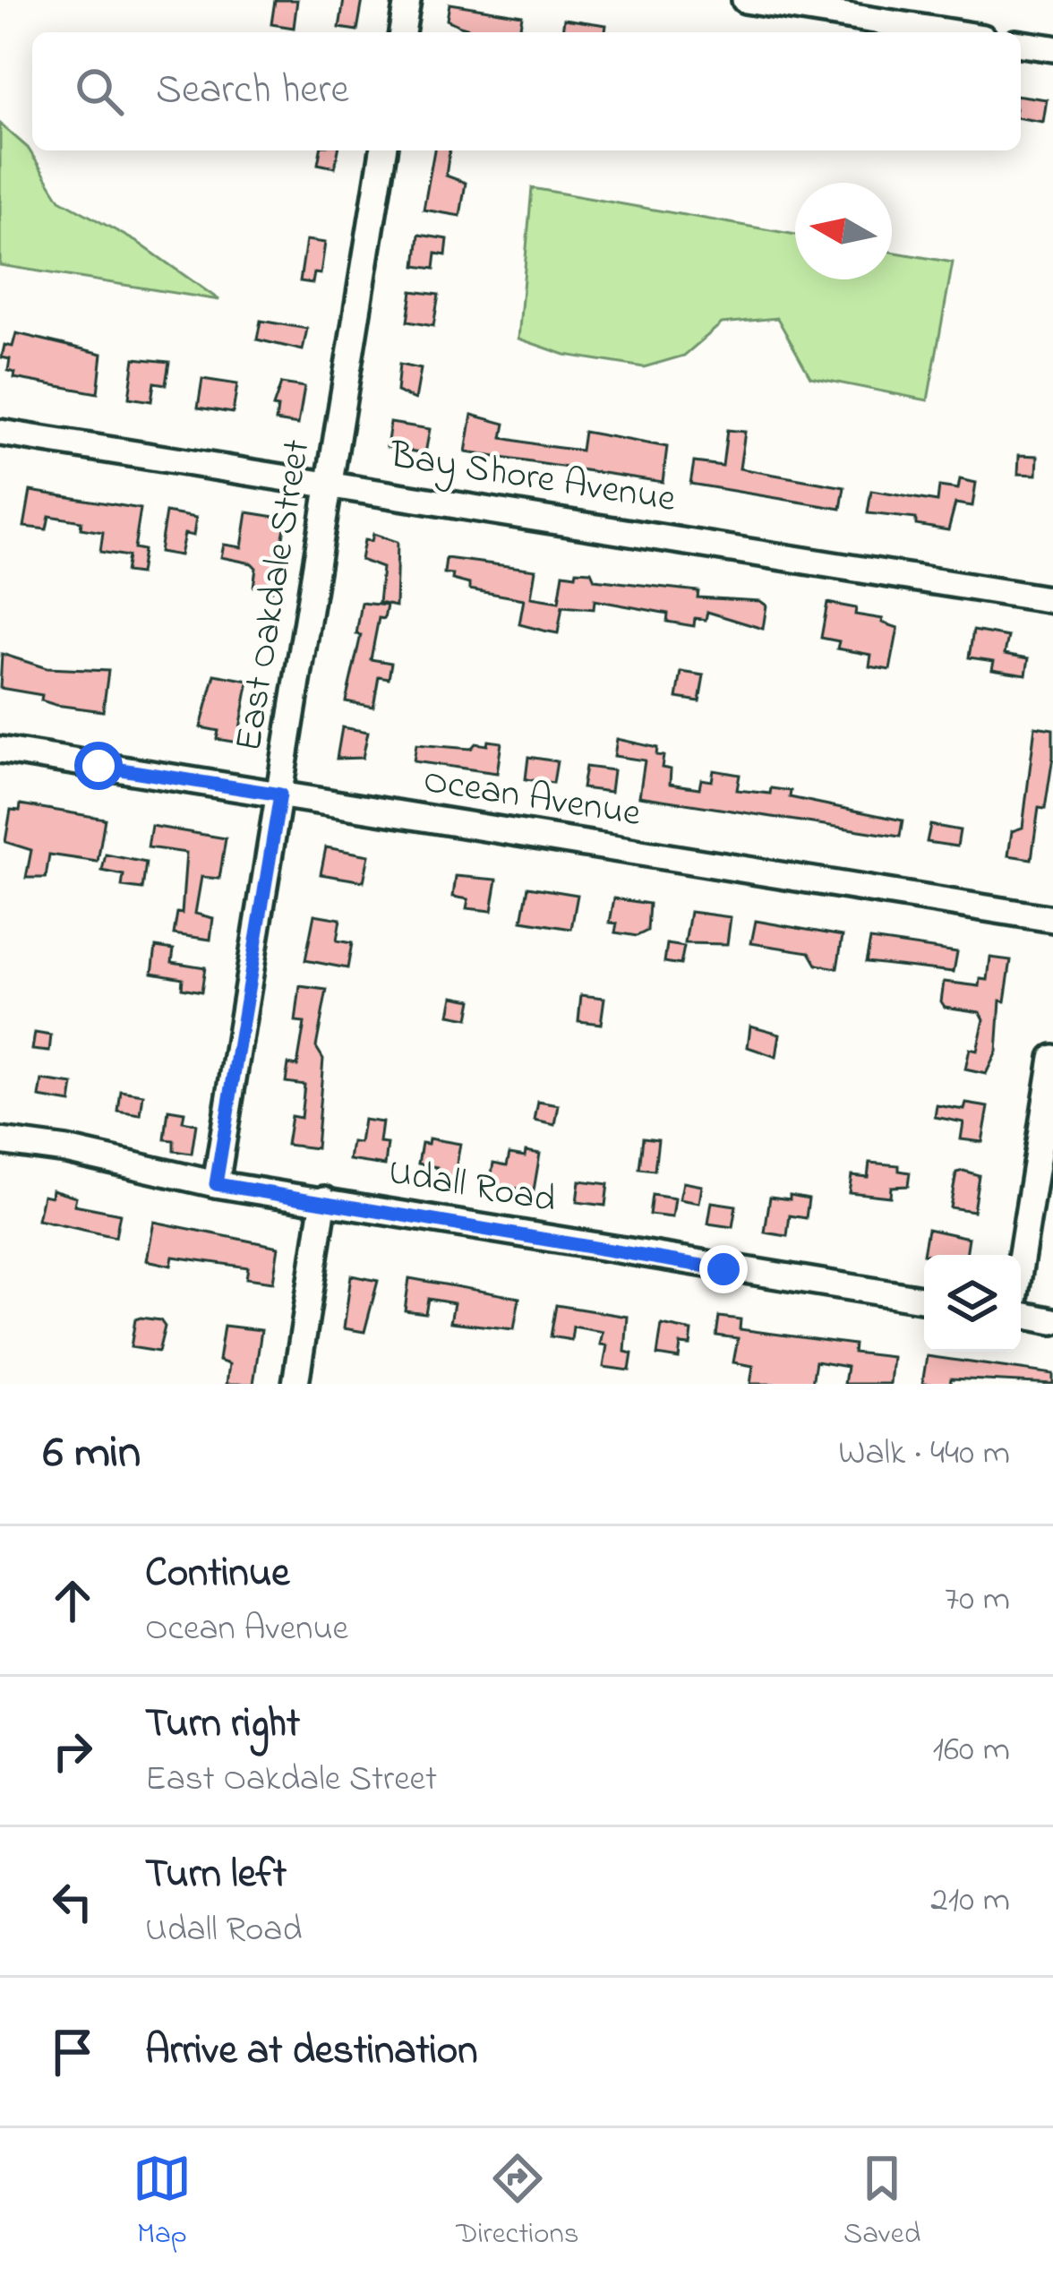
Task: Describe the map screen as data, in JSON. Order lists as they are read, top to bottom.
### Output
{
  "streets": {
    "street": [
      "Bay Shore Avenue",
      "East Oakdale Street",
      "Ocean Avenue",
      "Udall Road"
    ]
  },
  "crossings": [
    ["Bay Shore Avenue", "East Oakdale Street"],
    ["East Oakdale Street", "Ocean Avenue"],
    ["East Oakdale Street", "Udall Road"]
  ],
  "north": "left",
  "page": {
    "search": "Search here",
    "heading": ["6 min", "Walk · 440 m"],
    "list": [
      ["Continue", "Ocean Avenue", "70 m"],
      ["Turn right", "East Oakdale Street", "160 m"],
      ["Turn left", "Udall Road", "210 m"],
      "Arrive at destination"
    ],
    "nav": ["Map", "Directions", "Saved"]
  }
}
